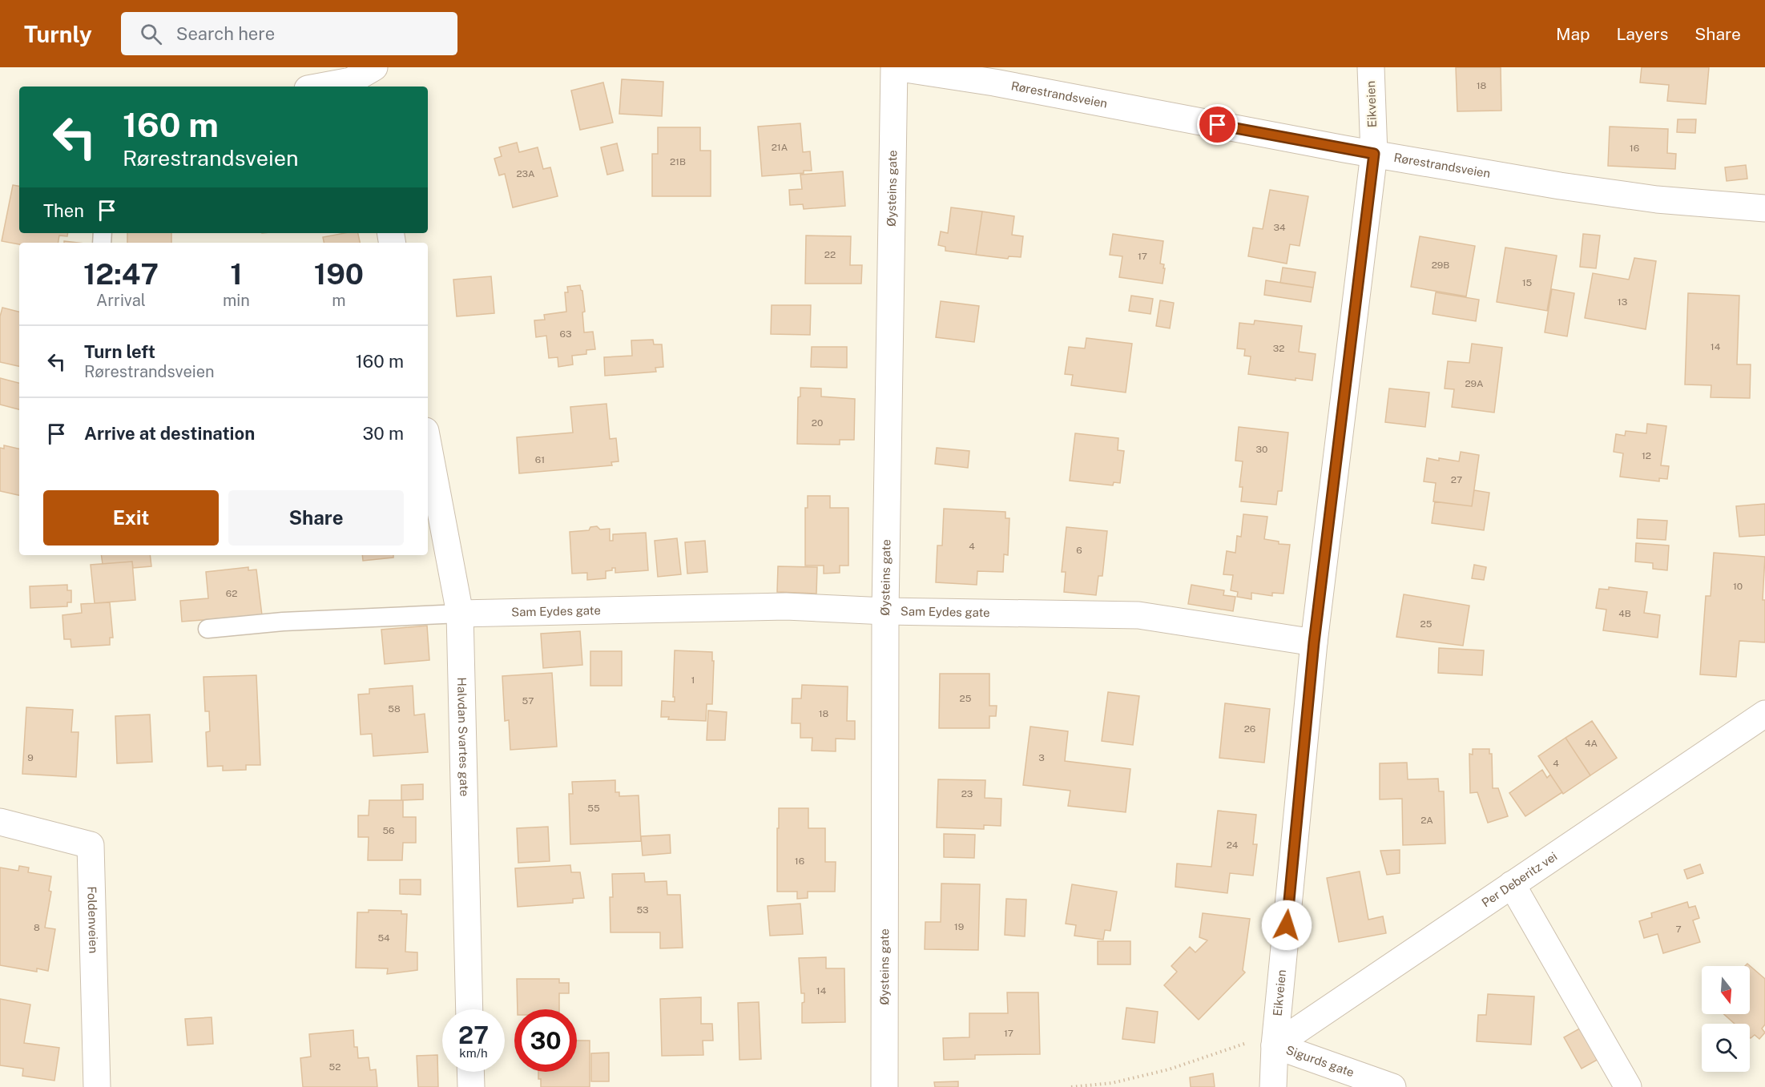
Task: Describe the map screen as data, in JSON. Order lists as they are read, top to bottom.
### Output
{
  "streets": {
    "street": [
      "Rørestrandsveien",
      "Eikveien",
      "Øysteins gate",
      "Sam Eydes gate",
      "Halvdan Svartes gate",
      "Per Deberitz vei",
      "Foldenveien",
      "Sigurds gate"
    ]
  },
  "crossings": [
    ["Rørestrandsveien", "Eikveien"],
    ["Rørestrandsveien", "Øysteins gate"],
    ["Eikveien", "Sam Eydes gate"],
    ["Eikveien", "Per Deberitz vei"],
    ["Eikveien", "Sigurds gate"],
    ["Øysteins gate", "Sam Eydes gate"],
    ["Sam Eydes gate", "Halvdan Svartes gate"],
    ["Per Deberitz vei", "Sigurds gate"]
  ],
  "house_numbers": [
    "18",
    "21A",
    "16",
    "21B",
    "23A",
    "34",
    "22",
    "17",
    "29B",
    "15",
    "13",
    "63",
    "14",
    "32",
    "29A",
    "20",
    "30",
    "12",
    "61",
    "27",
    "4",
    "6",
    "10",
    "62",
    "4B",
    "25",
    "1",
    "25",
    "57",
    "58",
    "18",
    "26",
    "4A",
    "9",
    "3",
    "4",
    "23",
    "55",
    "2A",
    "56",
    "24",
    "16",
    "53",
    "19",
    "8",
    "7",
    "54",
    "14",
    "17",
    "52"
  ],
  "north": "bottom",
  "page": {
    "header": "Turnly",
    "search": "Search here",
    "nav": ["Map", "Layers", "Share"],
    "turn": ["160 m", "Rørestrandsveien"],
    "then": "Then",
    "eta": [
      "12:47",
      "Arrival",
      "1",
      "min",
      "190",
      "m"
    ],
    "list": [
      {
        "name": "Turn left",
        "note": "Rørestrandsveien",
        "value": "160 m"
      },
      {
        "name": "Arrive at destination",
        "value": "30 m"
      }
    ],
    "buttons": ["Exit", "Share"],
    "speed": "27 km/h",
    "limit": "30"
  }
}
